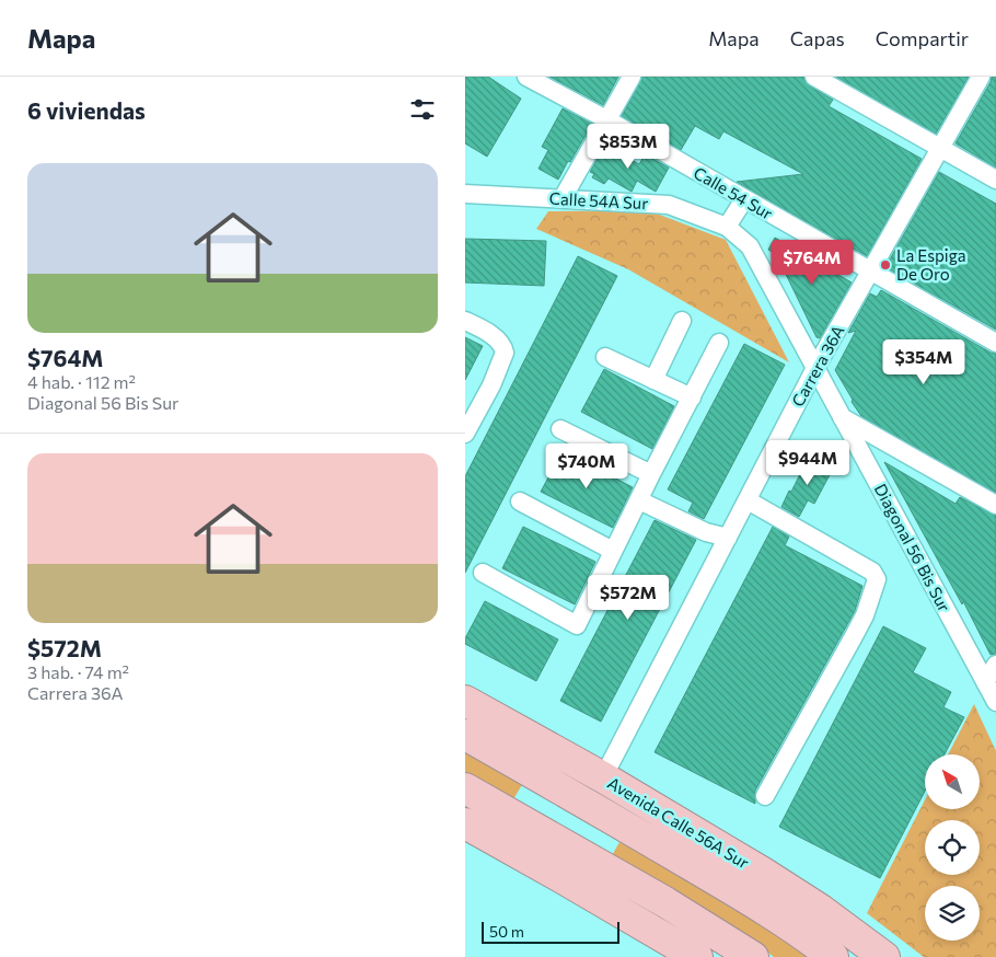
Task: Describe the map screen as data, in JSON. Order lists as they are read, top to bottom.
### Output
{
  "streets": {
    "highway": ["Avenida Calle 56A Sur"],
    "street": [
      "Calle 54 Sur",
      "Calle 54A Sur",
      "Carrera 36A",
      "Diagonal 56 Bis Sur"
    ]
  },
  "crossings": [
    ["Calle 54 Sur", "Carrera 36A"],
    ["Calle 54A Sur", "Diagonal 56 Bis Sur"],
    ["Carrera 36A", "Diagonal 56 Bis Sur"],
    ["Carrera 36A", "Avenida Calle 56A Sur"]
  ],
  "places": ["La Espiga De Oro"],
  "scale_bar": "50 m",
  "north": "top left",
  "page": {
    "header": "Mapa",
    "nav": ["Mapa", "Capas", "Compartir"],
    "heading": "6 viviendas",
    "price": [
      "$853M",
      "$764M",
      "$354M",
      "$944M",
      "$740M",
      "$572M"
    ],
    "list": [
      {
        "name": "$764M",
        "note": "4 hab. · 112 m² · Diagonal 56 Bis Sur"
      },
      {
        "name": "$572M",
        "note": "3 hab. · 74 m² · Carrera 36A"
      }
    ],
    "scale": "50 m"
  }
}
